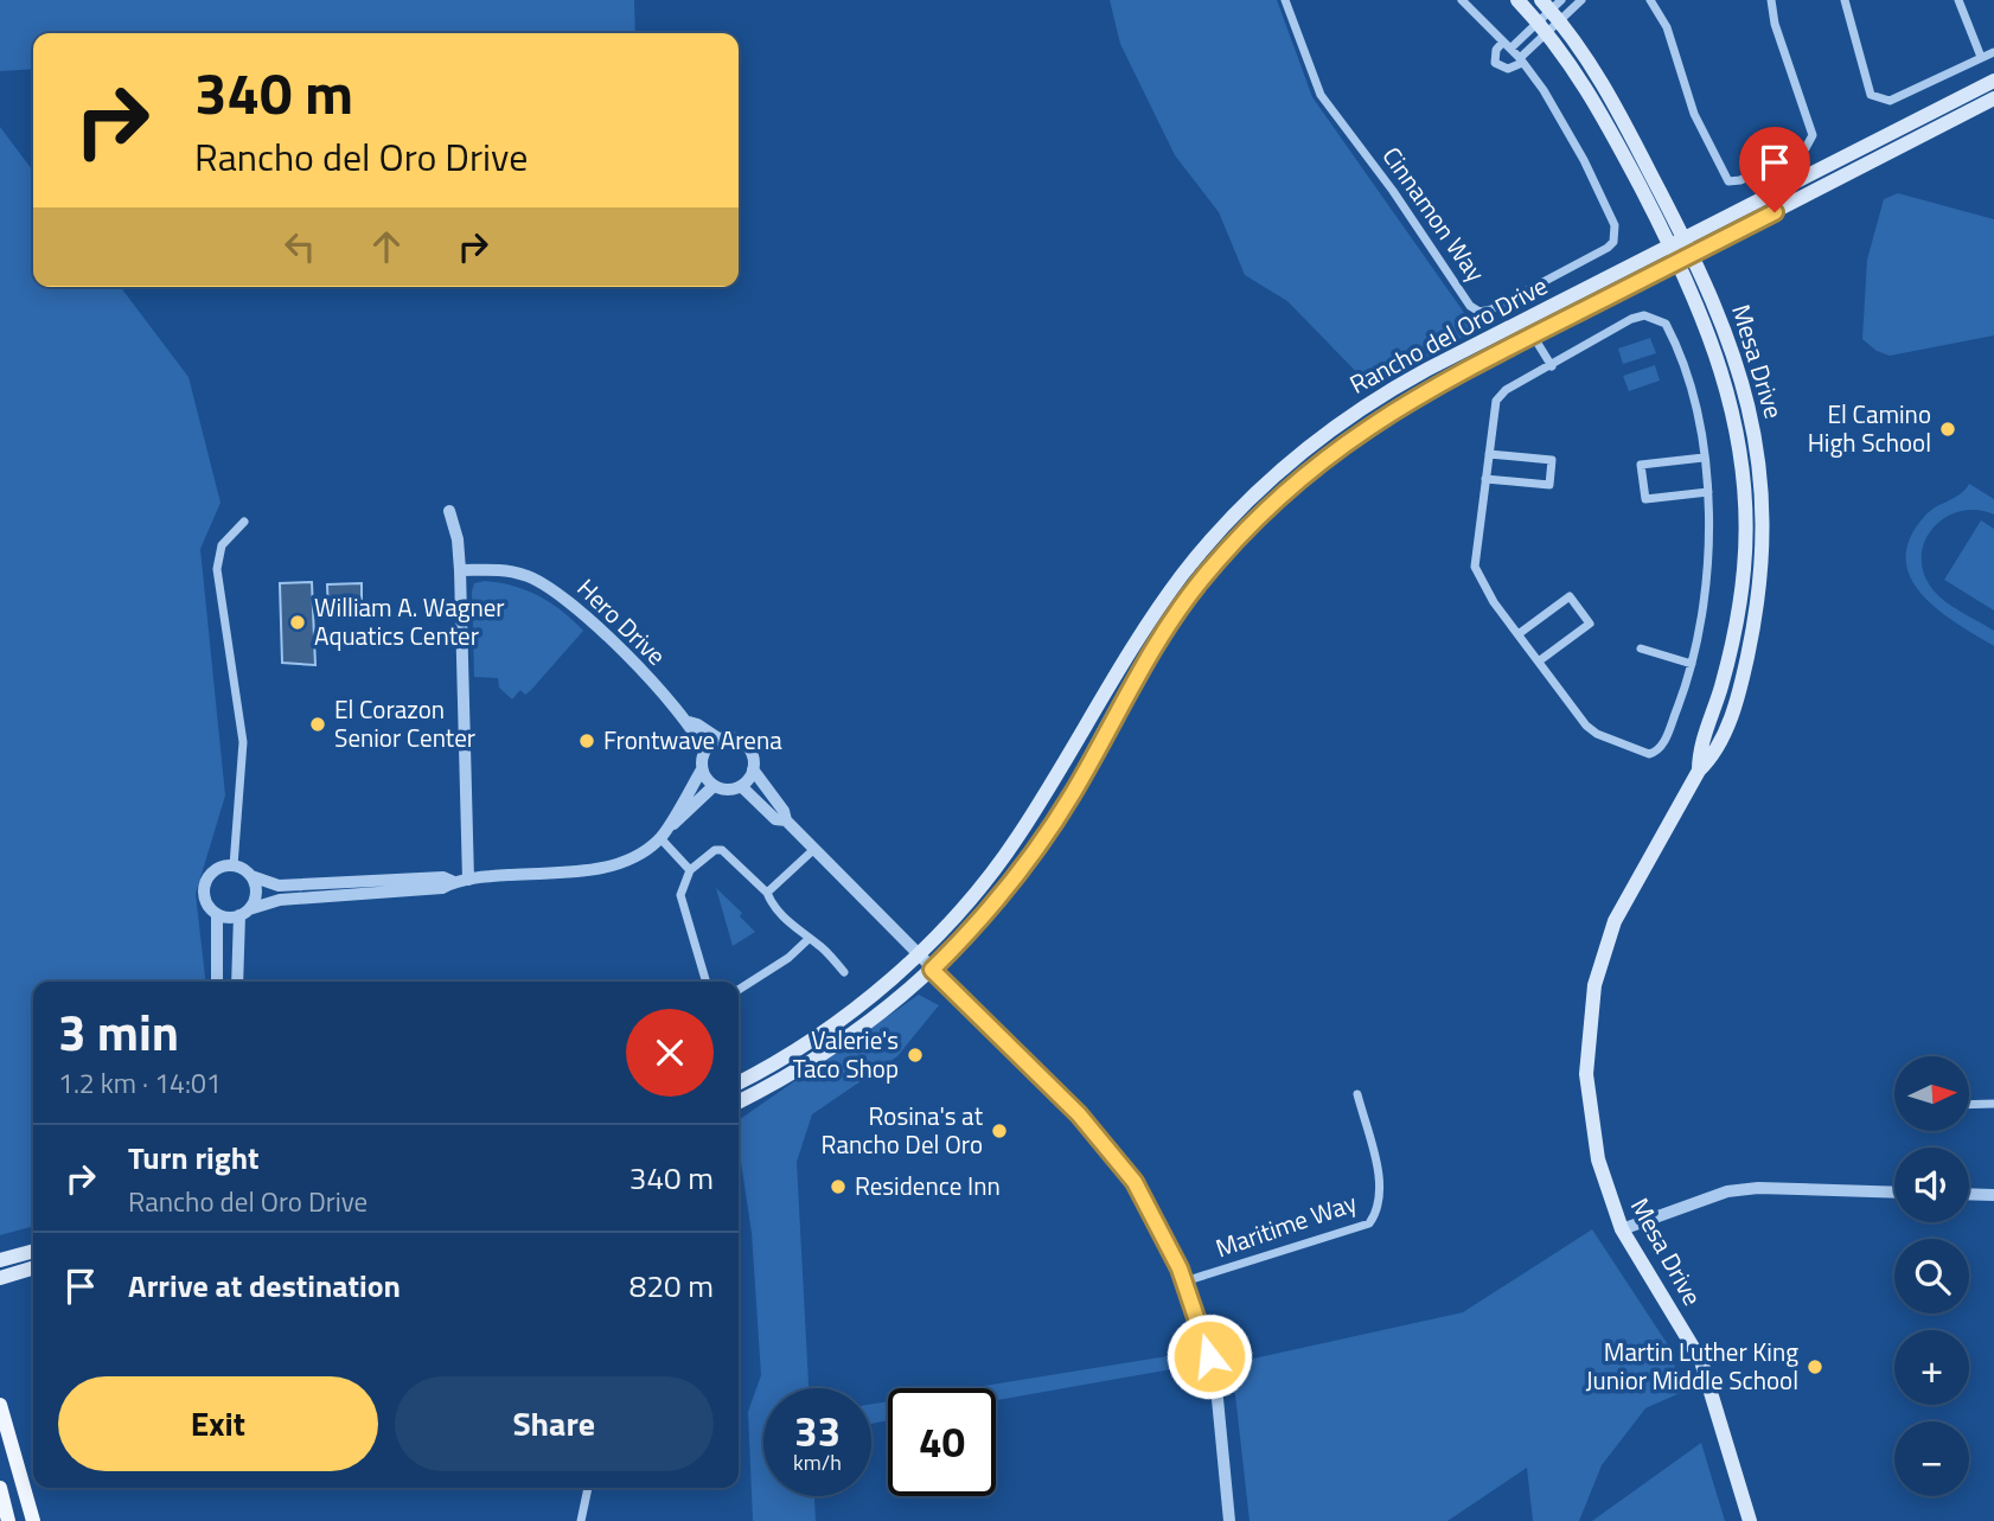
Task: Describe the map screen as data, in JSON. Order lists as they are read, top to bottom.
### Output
{
  "streets": {
    "main road": ["Rancho del Oro Drive", "Mesa Drive"],
    "street": ["Cinnamon Way", "Hero Drive", "Maritime Way"]
  },
  "crossings": [
    ["Rancho del Oro Drive", "Mesa Drive"]
  ],
  "places": [
    "El Camino High School",
    "William A. Wagner Aquatics Center",
    "El Corazon Senior Center",
    "Frontwave Arena",
    "Valerie's Taco Shop",
    "Rosina's at Rancho Del Oro",
    "Residence Inn",
    "Martin Luther King Junior Middle School"
  ],
  "north": "right",
  "page": {
    "turn": ["340 m", "Rancho del Oro Drive"],
    "heading": ["3 min", "1.2 km · 14:01"],
    "map_buttons": ["+", "−"],
    "list": [
      {
        "name": "Turn right",
        "note": "Rancho del Oro Drive",
        "value": "340 m"
      },
      {
        "name": "Arrive at destination",
        "value": "820 m"
      }
    ],
    "buttons": ["Exit", "Share"],
    "speed": "33 km/h",
    "limit": "40"
  }
}
